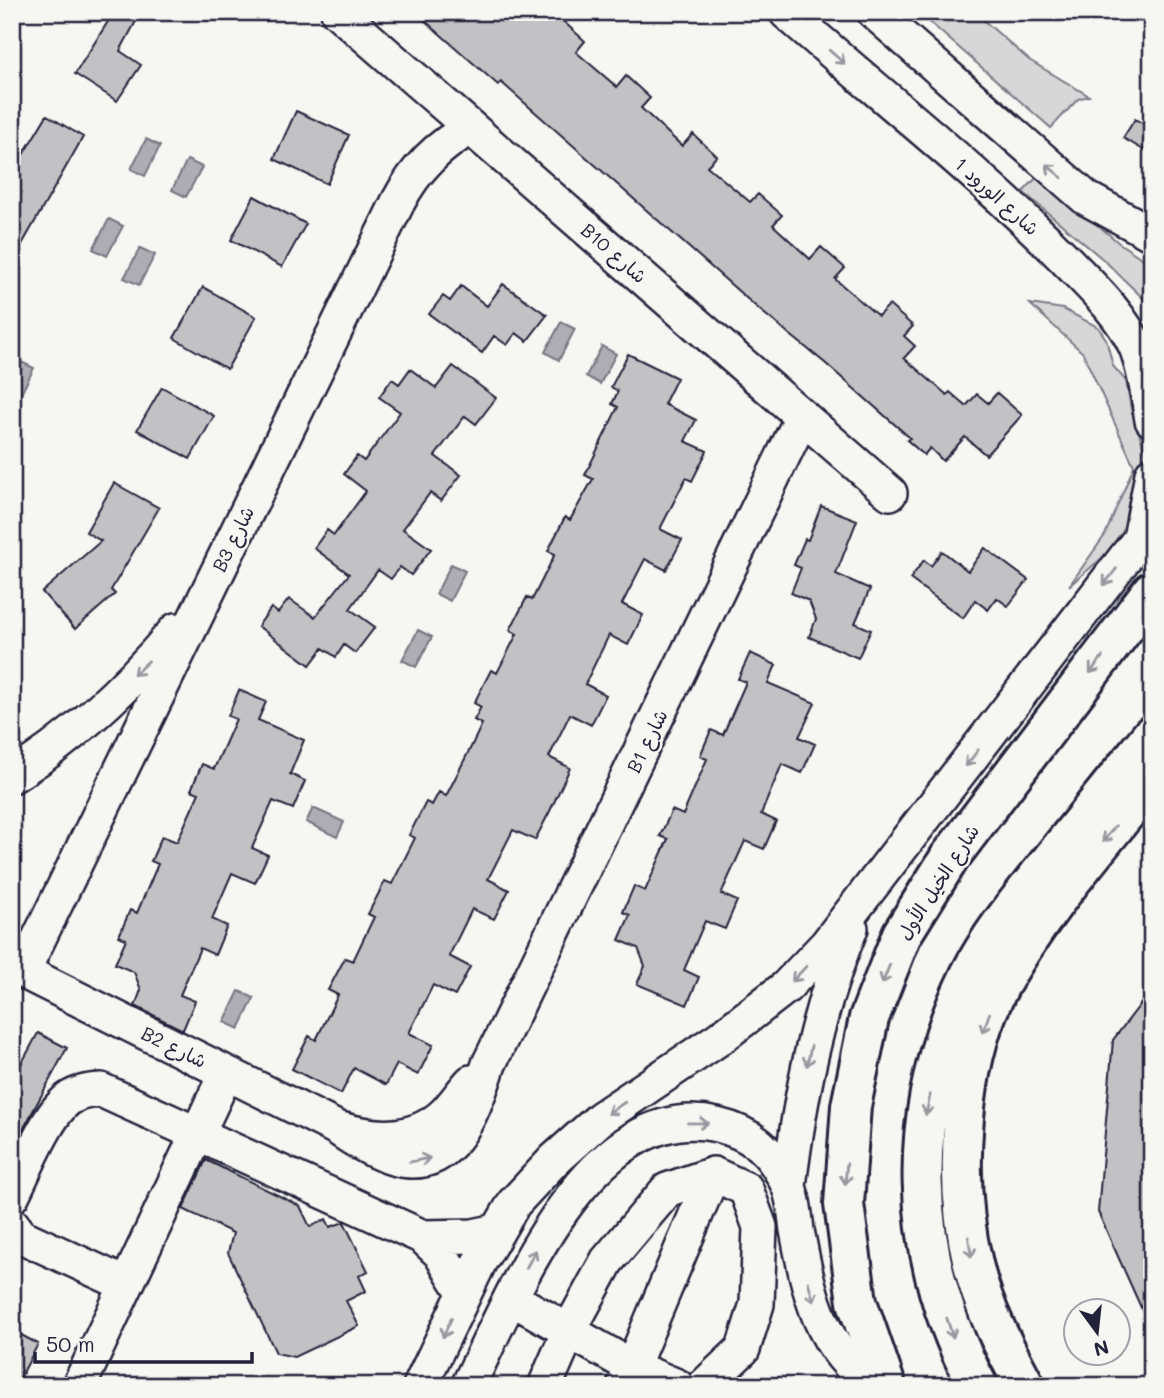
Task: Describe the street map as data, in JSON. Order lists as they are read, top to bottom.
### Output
{
  "streets": {
    "main road": ["شارع الخيل الأول"],
    "street": [
      "شارع الورود 1",
      "B10 شارع",
      "B3 شارع",
      "B1 شارع",
      "B2 شارع"
    ]
  },
  "crossings": [
    ["B10 شارع", "B3 شارع"],
    ["B10 شارع", "B1 شارع"],
    ["B3 شارع", "B2 شارع"],
    ["B1 شارع", "B2 شارع"]
  ],
  "scale_bar": "50 m",
  "north": "bottom"
}
